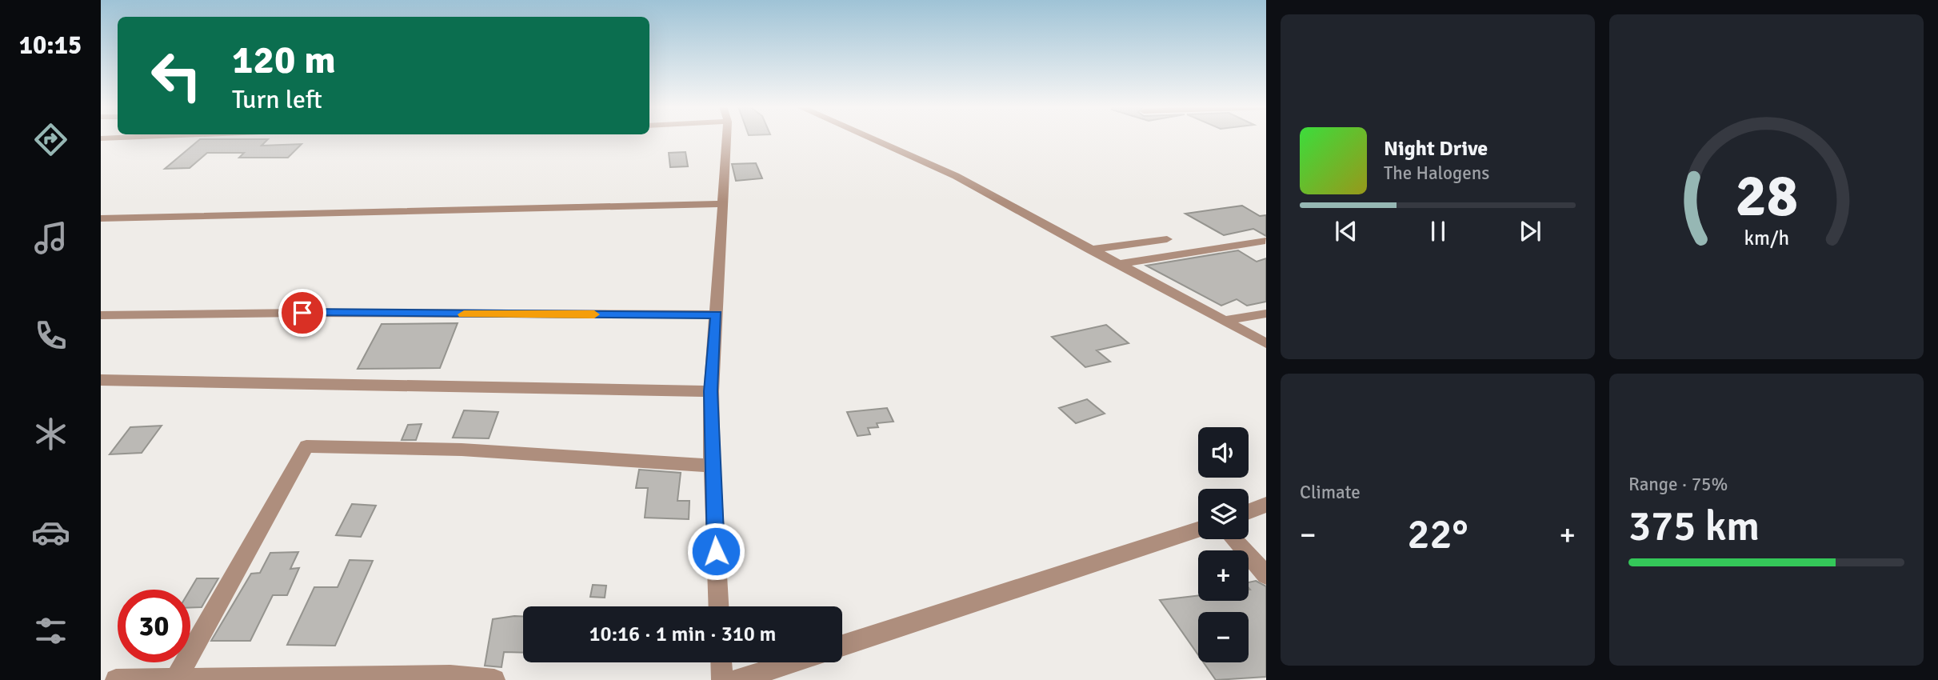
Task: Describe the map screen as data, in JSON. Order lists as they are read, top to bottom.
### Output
{
  "page": {
    "tabs": "10:15",
    "turn": ["120 m", "Turn left"],
    "song": ["Night Drive", "The Halogens"],
    "tile": [
      "Climate",
      ["Range · 75%", "375 km"]
    ],
    "map_buttons": ["+", "−"],
    "heat": ["−", "22°", "+"],
    "limit": "30",
    "trip": "10:16 · 1 min · 310 m",
    "gauge": ["28", "km/h"]
  }
}
